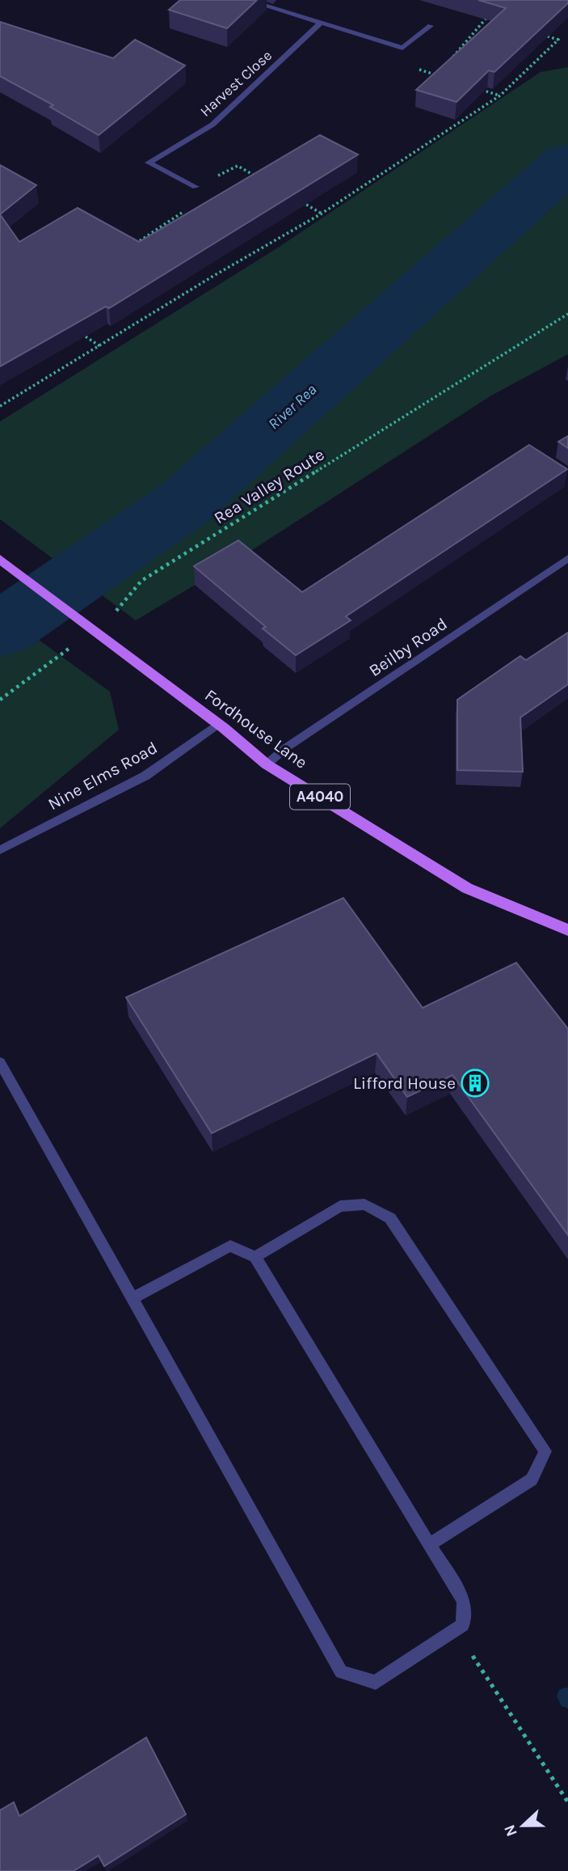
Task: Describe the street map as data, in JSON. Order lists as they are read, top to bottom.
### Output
{
  "streets": {
    "main road": ["Fordhouse Lane", "A4040"],
    "street": ["Harvest Close", "Beilby Road", "Nine Elms Road"],
    "path": ["Rea Valley Route"]
  },
  "crossings": [
    ["Rea Valley Route", "Fordhouse Lane"],
    ["Beilby Road", "Fordhouse Lane"],
    ["Fordhouse Lane", "Nine Elms Road"]
  ],
  "water": ["River Rea"],
  "places": {
    "building": ["Lifford House"]
  },
  "north": "left"
}
